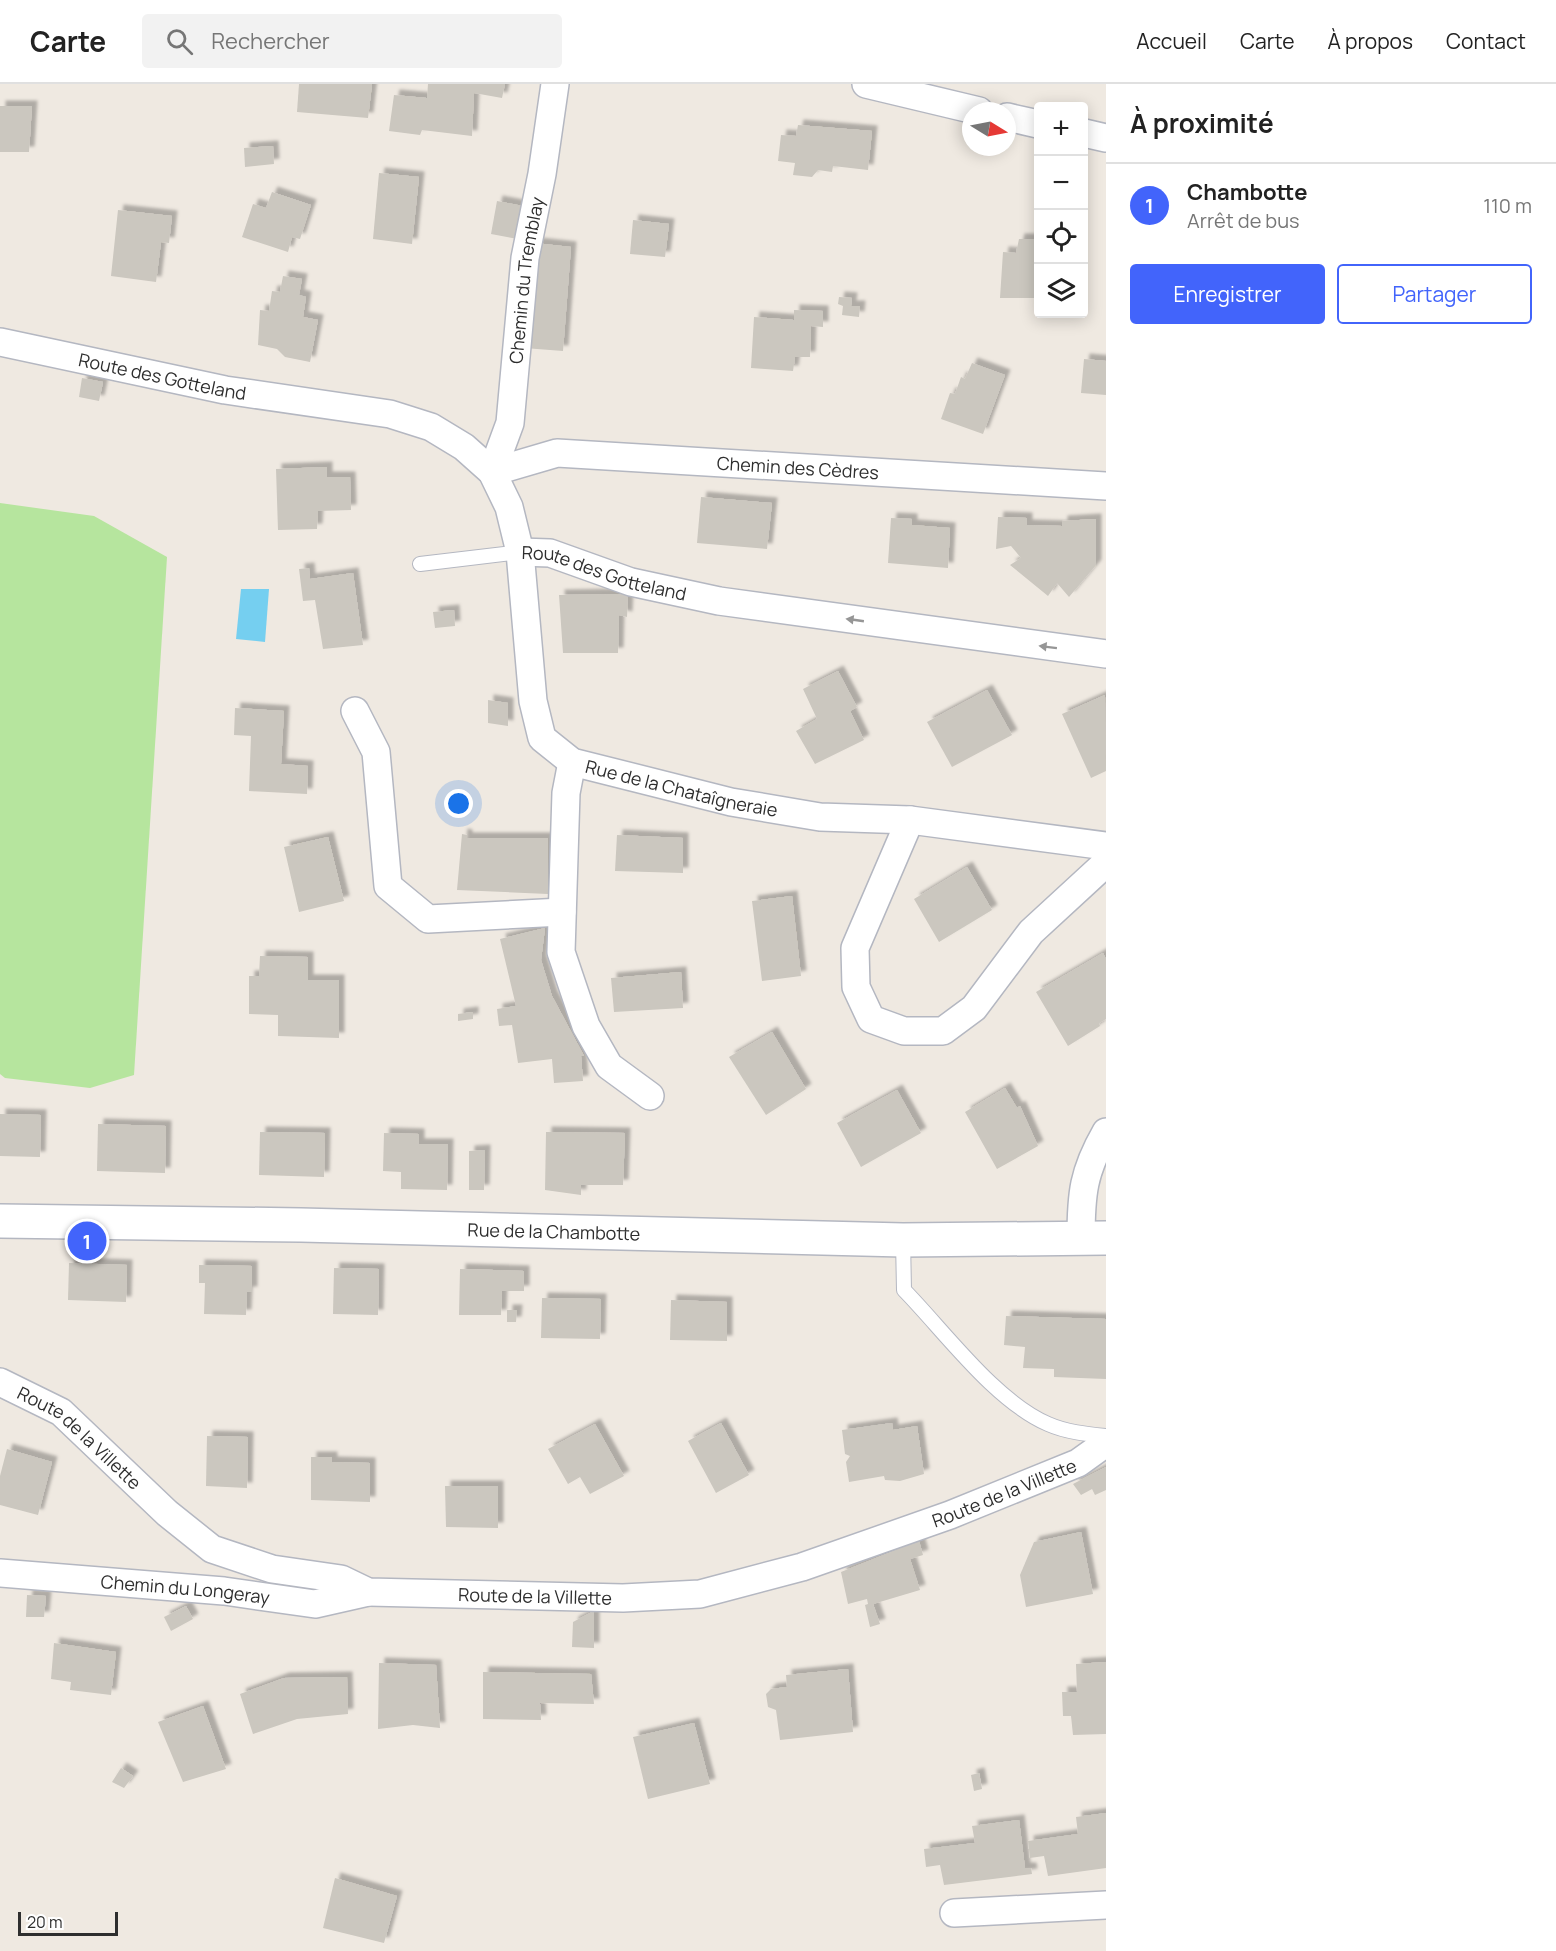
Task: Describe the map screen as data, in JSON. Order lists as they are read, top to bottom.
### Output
{
  "streets": {
    "main road": ["Rue de la Chambotte"],
    "street": [
      "Chemin du Tremblay",
      "Route des Gotteland",
      "Chemin des Cèdres",
      "Rue de la Chataîgneraie",
      "Route de la Villette",
      "Chemin du Longeray"
    ]
  },
  "crossings": [
    ["Chemin du Tremblay", "Route des Gotteland"],
    ["Chemin du Tremblay", "Chemin des Cèdres"],
    ["Route des Gotteland", "Chemin des Cèdres"],
    ["Route des Gotteland", "Rue de la Chataîgneraie"],
    ["Route de la Villette", "Chemin du Longeray"]
  ],
  "one_way": ["Route des Gotteland"],
  "scale_bar": "20 m",
  "north": "right",
  "page": {
    "header": "Carte",
    "search": "Rechercher",
    "nav": [
      "Accueil",
      "Carte",
      "À propos",
      "Contact"
    ],
    "heading": "À proximité",
    "map_buttons": ["+", "−"],
    "list": [
      {
        "mark": "1",
        "name": "Chambotte",
        "note": "Arrêt de bus",
        "value": "110 m"
      }
    ],
    "buttons": ["Enregistrer", "Partager"],
    "pins": "1",
    "scale": "20 m"
  }
}
